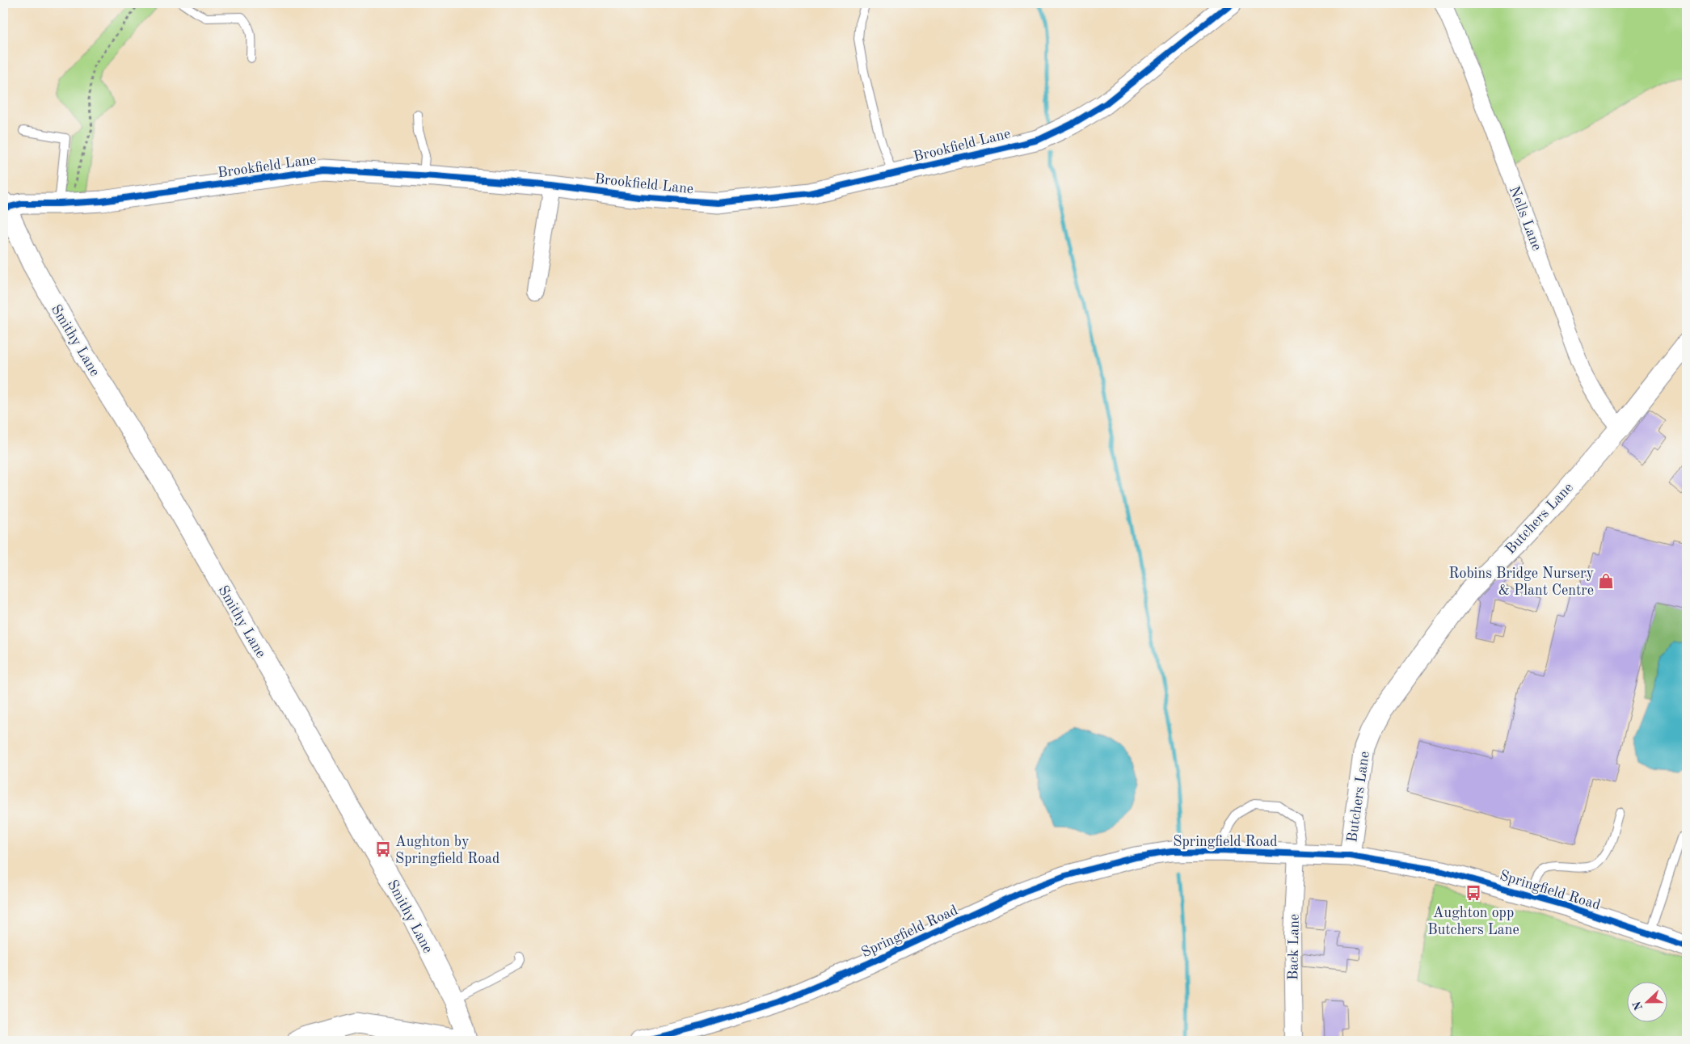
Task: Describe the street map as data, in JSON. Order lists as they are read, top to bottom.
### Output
{
  "streets": {
    "street": [
      "Brookfield Lane",
      "Nells Lane",
      "Smithy Lane",
      "Butchers Lane",
      "Springfield Road",
      "Back Lane"
    ]
  },
  "crossings": [
    ["Brookfield Lane", "Smithy Lane"],
    ["Nells Lane", "Butchers Lane"],
    ["Butchers Lane", "Springfield Road"],
    ["Springfield Road", "Back Lane"]
  ],
  "places": {
    "shop": ["Robins Bridge Nursery & Plant Centre"],
    "bus stop": ["Aughton by Springfield Road", "Aughton opp Butchers Lane"]
  },
  "north": "left"
}
